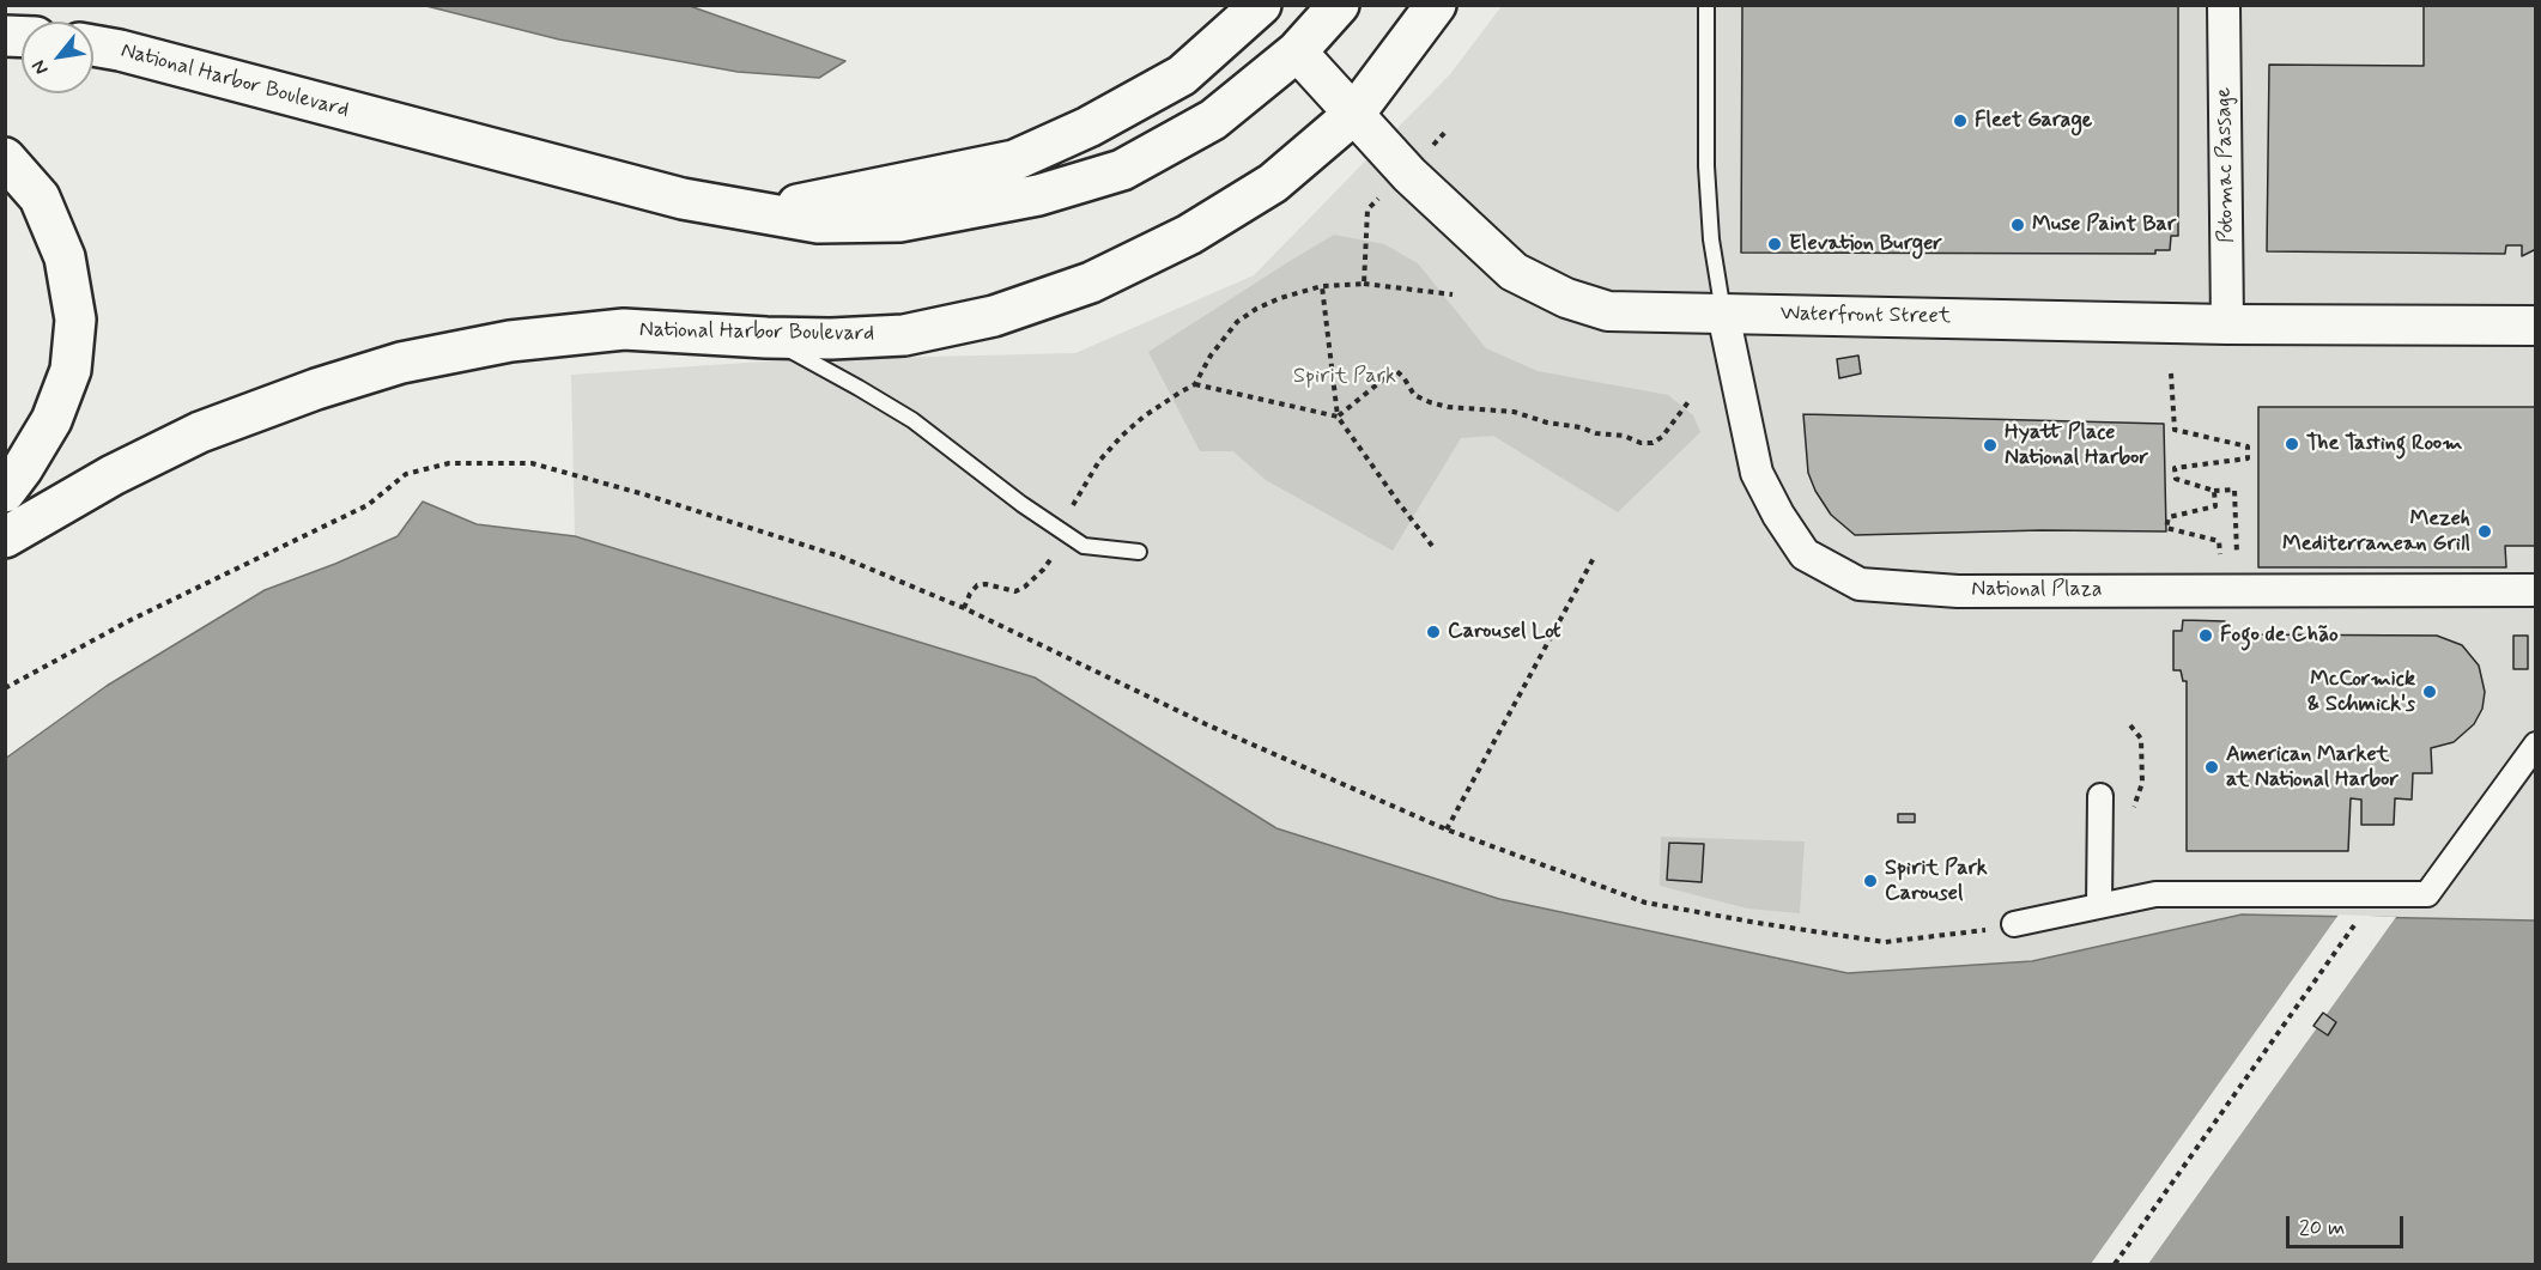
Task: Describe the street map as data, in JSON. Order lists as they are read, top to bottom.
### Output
{
  "streets": {
    "main road": ["National Harbor Boulevard"],
    "street": ["Potomac Passage", "Waterfront Street", "National Plaza"]
  },
  "crossings": [
    ["National Harbor Boulevard", "Waterfront Street"],
    ["Potomac Passage", "Waterfront Street"],
    ["Waterfront Street", "National Plaza"]
  ],
  "parks": ["Spirit Park"],
  "places": [
    "Fleet Garage",
    "Muse Paint Bar",
    "Elevation Burger",
    "The Tasting Room",
    "Hyatt Place National Harbor",
    "Mezeh Mediterranean Grill",
    "Carousel Lot",
    "Fogo de Chão",
    "McCormick & Schmick's",
    "American Market at National Harbor",
    "Spirit Park Carousel"
  ],
  "scale_bar": "20 m",
  "north": "bottom left"
}
